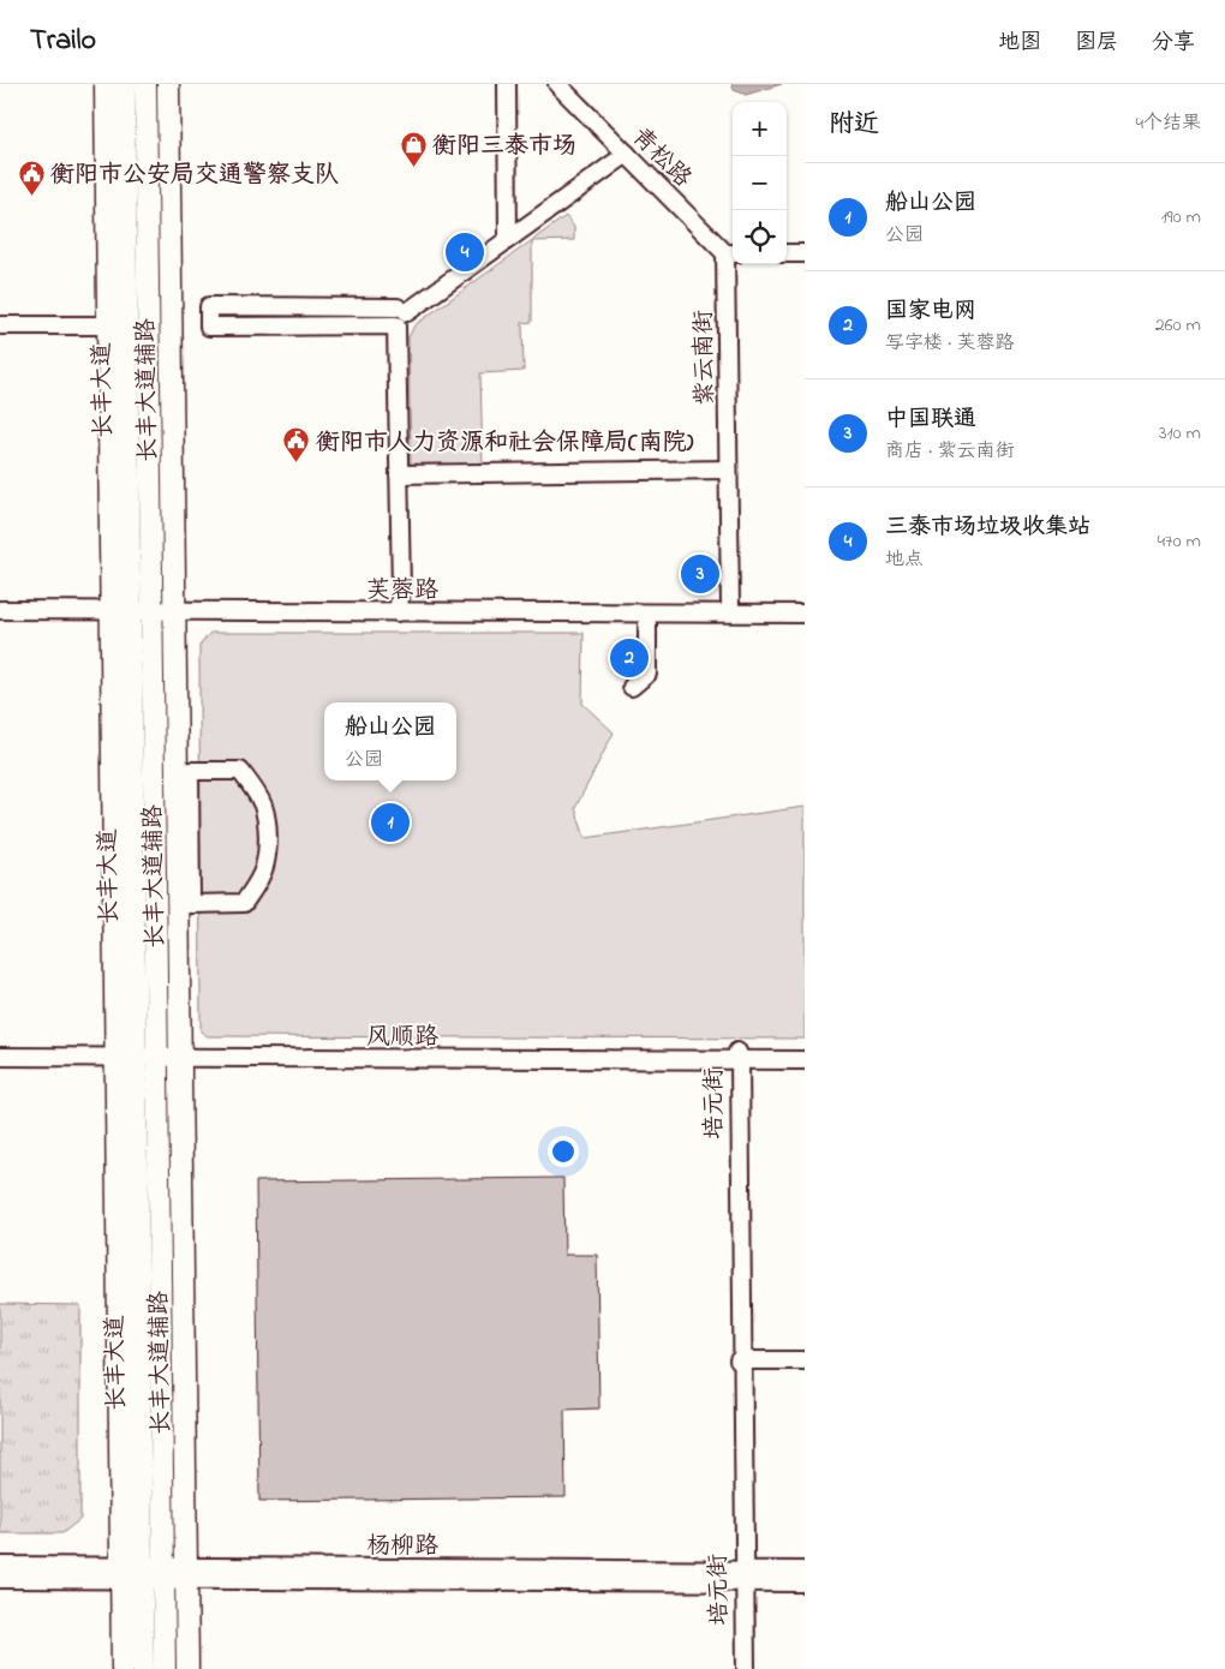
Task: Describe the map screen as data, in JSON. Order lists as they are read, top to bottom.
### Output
{
  "streets": {
    "main road": ["长丰大道", "长丰大道辅路"],
    "street": [
      "青松路",
      "紫云南街",
      "芙蓉路",
      "风顺路",
      "培元街",
      "杨柳路"
    ]
  },
  "crossings": [
    ["青松路", "紫云南街"],
    ["长丰大道", "长丰大道辅路"],
    ["长丰大道", "芙蓉路"],
    ["长丰大道", "风顺路"],
    ["长丰大道", "杨柳路"],
    ["长丰大道辅路", "芙蓉路"],
    ["长丰大道辅路", "风顺路"],
    ["长丰大道辅路", "杨柳路"],
    ["风顺路", "培元街"],
    ["培元街", "杨柳路"]
  ],
  "places": {
    "shop": ["衡阳三泰市场"],
    "public building": ["衡阳市公安局交通警察支队", "衡阳市人力资源和社会保障局(南院)"]
  },
  "page": {
    "header": "Trailo",
    "nav": ["地图", "图层", "分享"],
    "heading": ["附近", "4个结果"],
    "map_buttons": ["+", "−"],
    "list": [
      {
        "mark": "1",
        "name": "船山公园",
        "note": "公园",
        "value": "190 m"
      },
      {
        "mark": "2",
        "name": "国家电网",
        "note": "写字楼 · 芙蓉路",
        "value": "260 m"
      },
      {
        "mark": "3",
        "name": "中国联通",
        "note": "商店 · 紫云南街",
        "value": "310 m"
      },
      {
        "mark": "4",
        "name": "三泰市场垃圾收集站",
        "note": "地点",
        "value": "470 m"
      }
    ],
    "pins": [
      "4",
      "3",
      "2",
      "1"
    ],
    "popup": ["船山公园", "公园"]
  }
}
